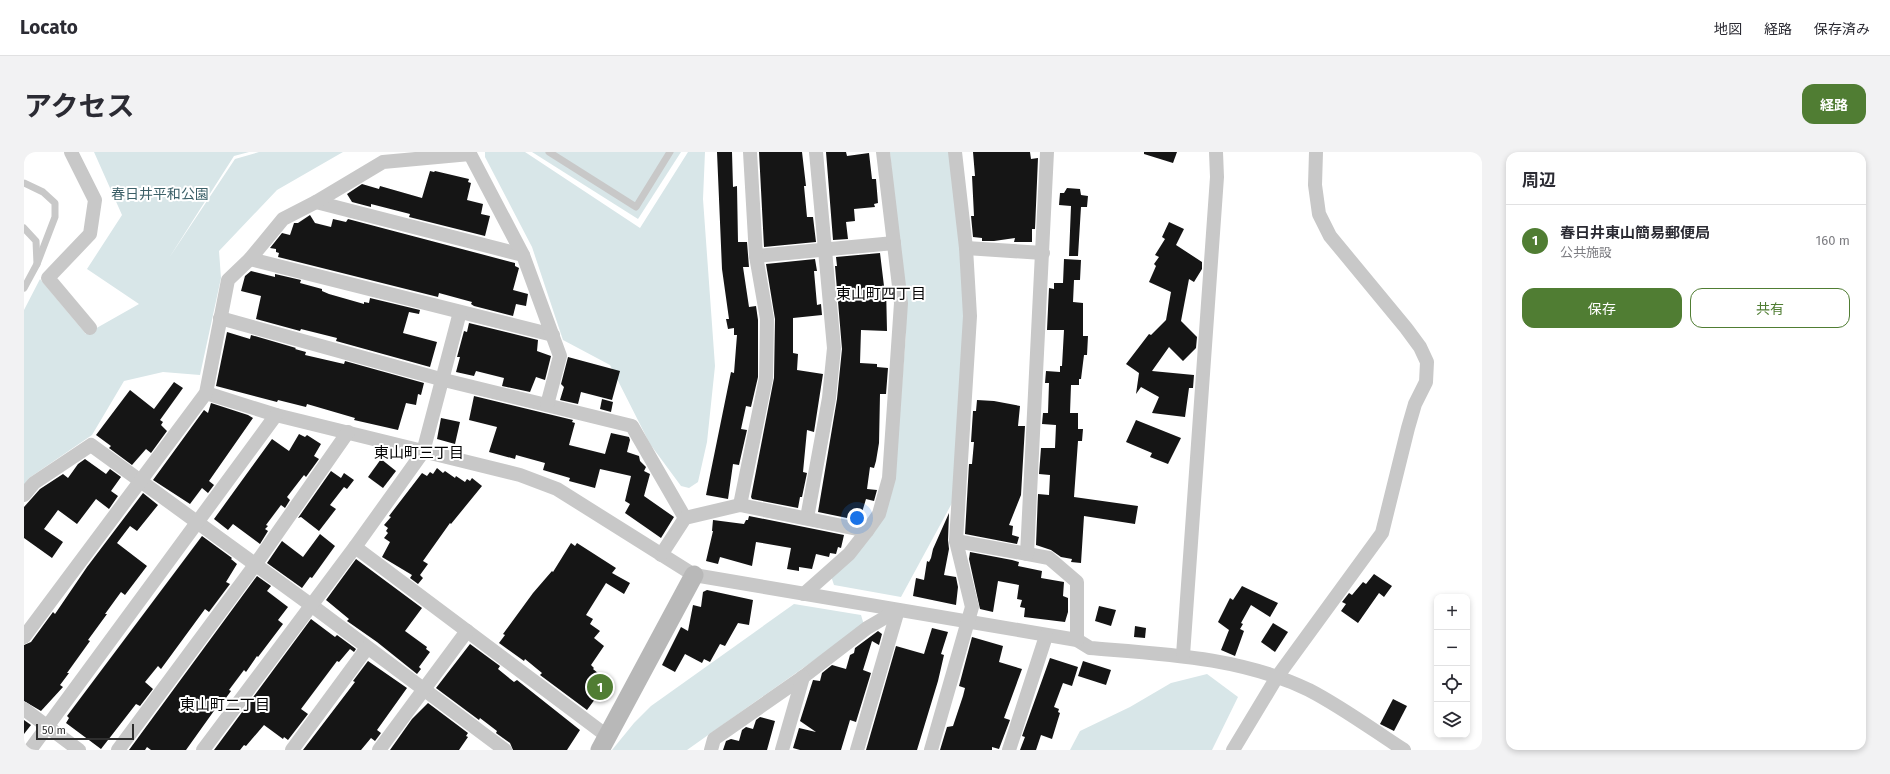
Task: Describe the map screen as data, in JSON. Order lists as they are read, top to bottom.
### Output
{
  "districts": ["東山町四丁目", "東山町三丁目", "東山町二丁目"],
  "parks": ["春日井平和公園"],
  "scale_bar": "50 m",
  "page": {
    "header": "Locato",
    "nav": ["地図", "経路", "保存済み"],
    "title": "アクセス",
    "buttons": [
      "経路",
      ["保存", "共有"]
    ],
    "heading": "周辺",
    "list": [
      {
        "mark": "1",
        "name": "春日井東山簡易郵便局",
        "note": "公共施設",
        "value": "160 m"
      }
    ],
    "map_buttons": ["+", "−"],
    "pins": "1",
    "scale": "50 m"
  }
}
